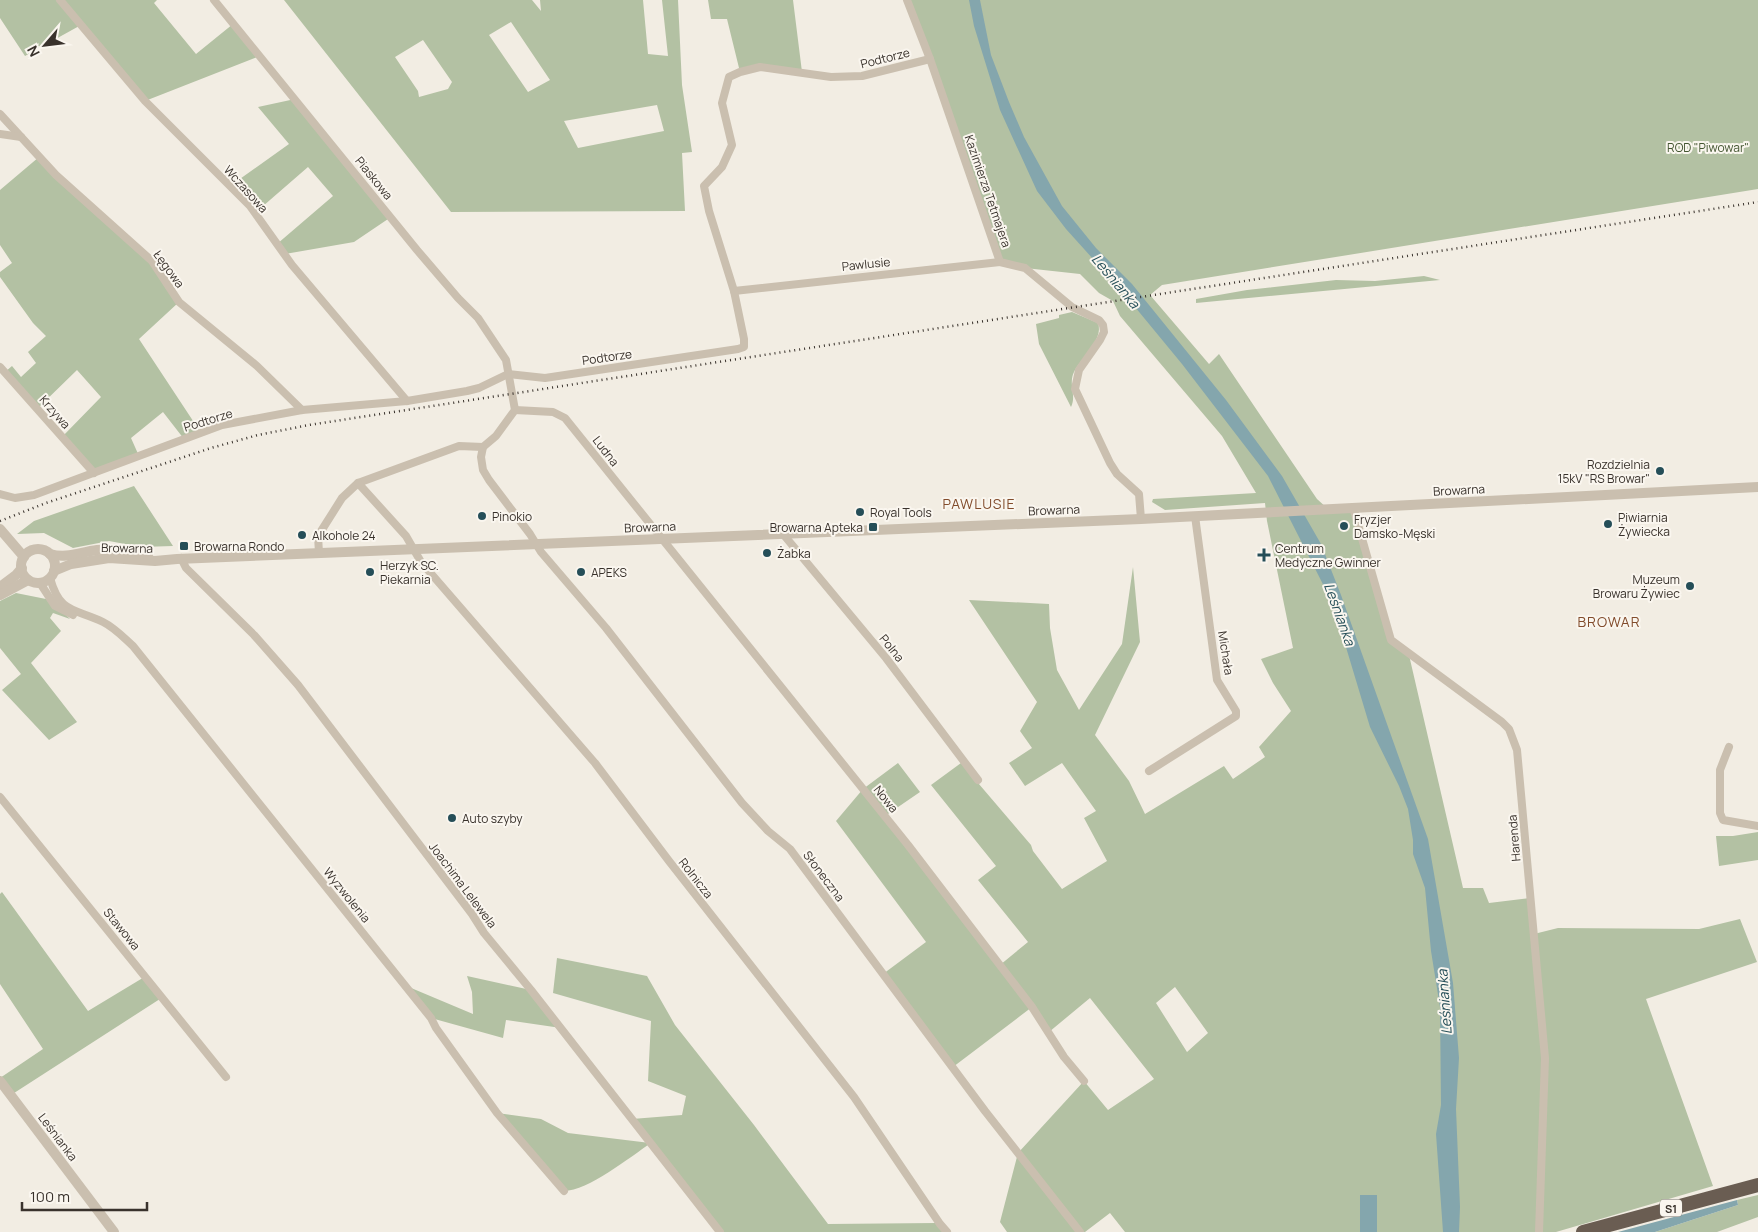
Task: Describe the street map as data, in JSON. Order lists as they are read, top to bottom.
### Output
{
  "streets": {
    "highway": ["S1"],
    "street": [
      "Podtorze",
      "Piaskowa",
      "Wczasowa",
      "Kazimierza Tetmajera",
      "Pawlusie",
      "Łęgowa",
      "Krzywa",
      "Ludna",
      "Browarna",
      "Polna",
      "Michała",
      "Nowa",
      "Harenda",
      "Słoneczna",
      "Rolnicza",
      "Joachima Lelewela",
      "Wyzwolenia",
      "Stawowa",
      "Leśnianka"
    ]
  },
  "crossings": [
    ["Podtorze", "Piaskowa"],
    ["Podtorze", "Wczasowa"],
    ["Podtorze", "Kazimierza Tetmajera"],
    ["Podtorze", "Pawlusie"],
    ["Podtorze", "Łęgowa"],
    ["Podtorze", "Krzywa"],
    ["Kazimierza Tetmajera", "Pawlusie"],
    ["Kazimierza Tetmajera", "Browarna"],
    ["Ludna", "Browarna"],
    ["Ludna", "Nowa"],
    ["Browarna", "Polna"],
    ["Browarna", "Michała"],
    ["Browarna", "Nowa"],
    ["Browarna", "Harenda"],
    ["Browarna", "Słoneczna"],
    ["Browarna", "Rolnicza"],
    ["Browarna", "Joachima Lelewela"],
    ["Browarna", "Wyzwolenia"]
  ],
  "districts": ["PAWLUSIE", "BROWAR"],
  "water": ["Leśnianka"],
  "parks": ["ROD \"Piwowar\""],
  "places": {
    "other": [
      "Rozdzielnia 15kV \"RS Browar\"",
      "Royal Tools",
      "Pinokio",
      "Piwiarnia Żywiecka",
      "Fryzjer Damsko-Męski",
      "Alkohole 24",
      "Żabka",
      "Herzyk SC. Piekarnia",
      "APEKS",
      "Muzeum Browaru Żywiec",
      "Auto szyby"
    ],
    "transit": ["Browarna Apteka", "Browarna Rondo"],
    "health": ["Centrum Medyczne Gwinner"]
  },
  "scale_bar": "100 m",
  "north": "bottom left"
}
